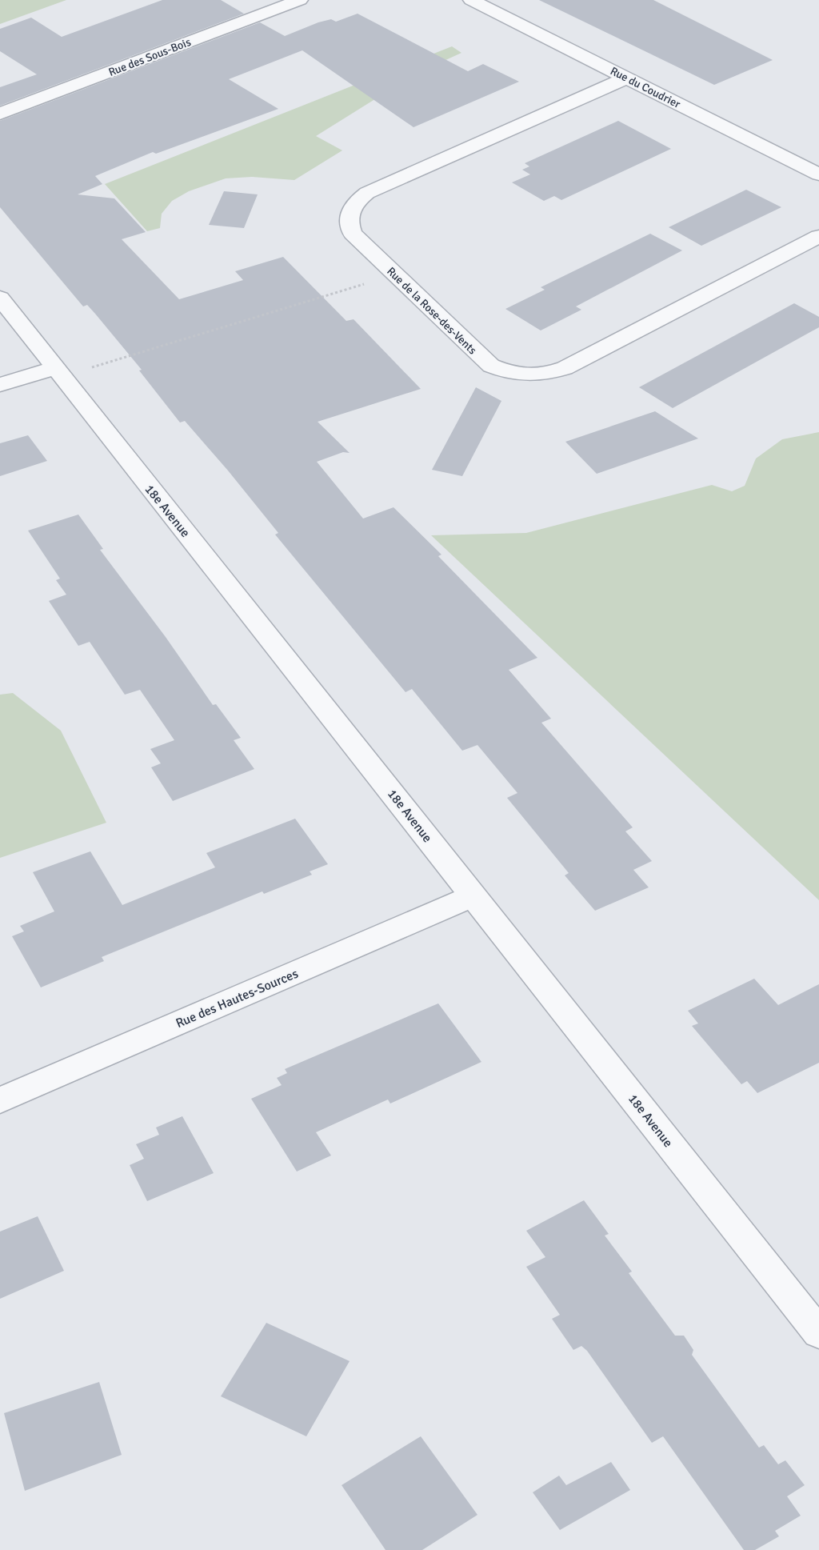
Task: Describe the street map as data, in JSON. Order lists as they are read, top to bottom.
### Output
{
  "streets": {
    "street": [
      "Rue des Sous-Bois",
      "Rue du Coudrier",
      "Rue de la Rose-des-Vents",
      "18e Avenue",
      "Rue des Hautes-Sources"
    ]
  },
  "crossings": [
    ["Rue du Coudrier", "Rue de la Rose-des-Vents"],
    ["18e Avenue", "Rue des Hautes-Sources"]
  ]
}
